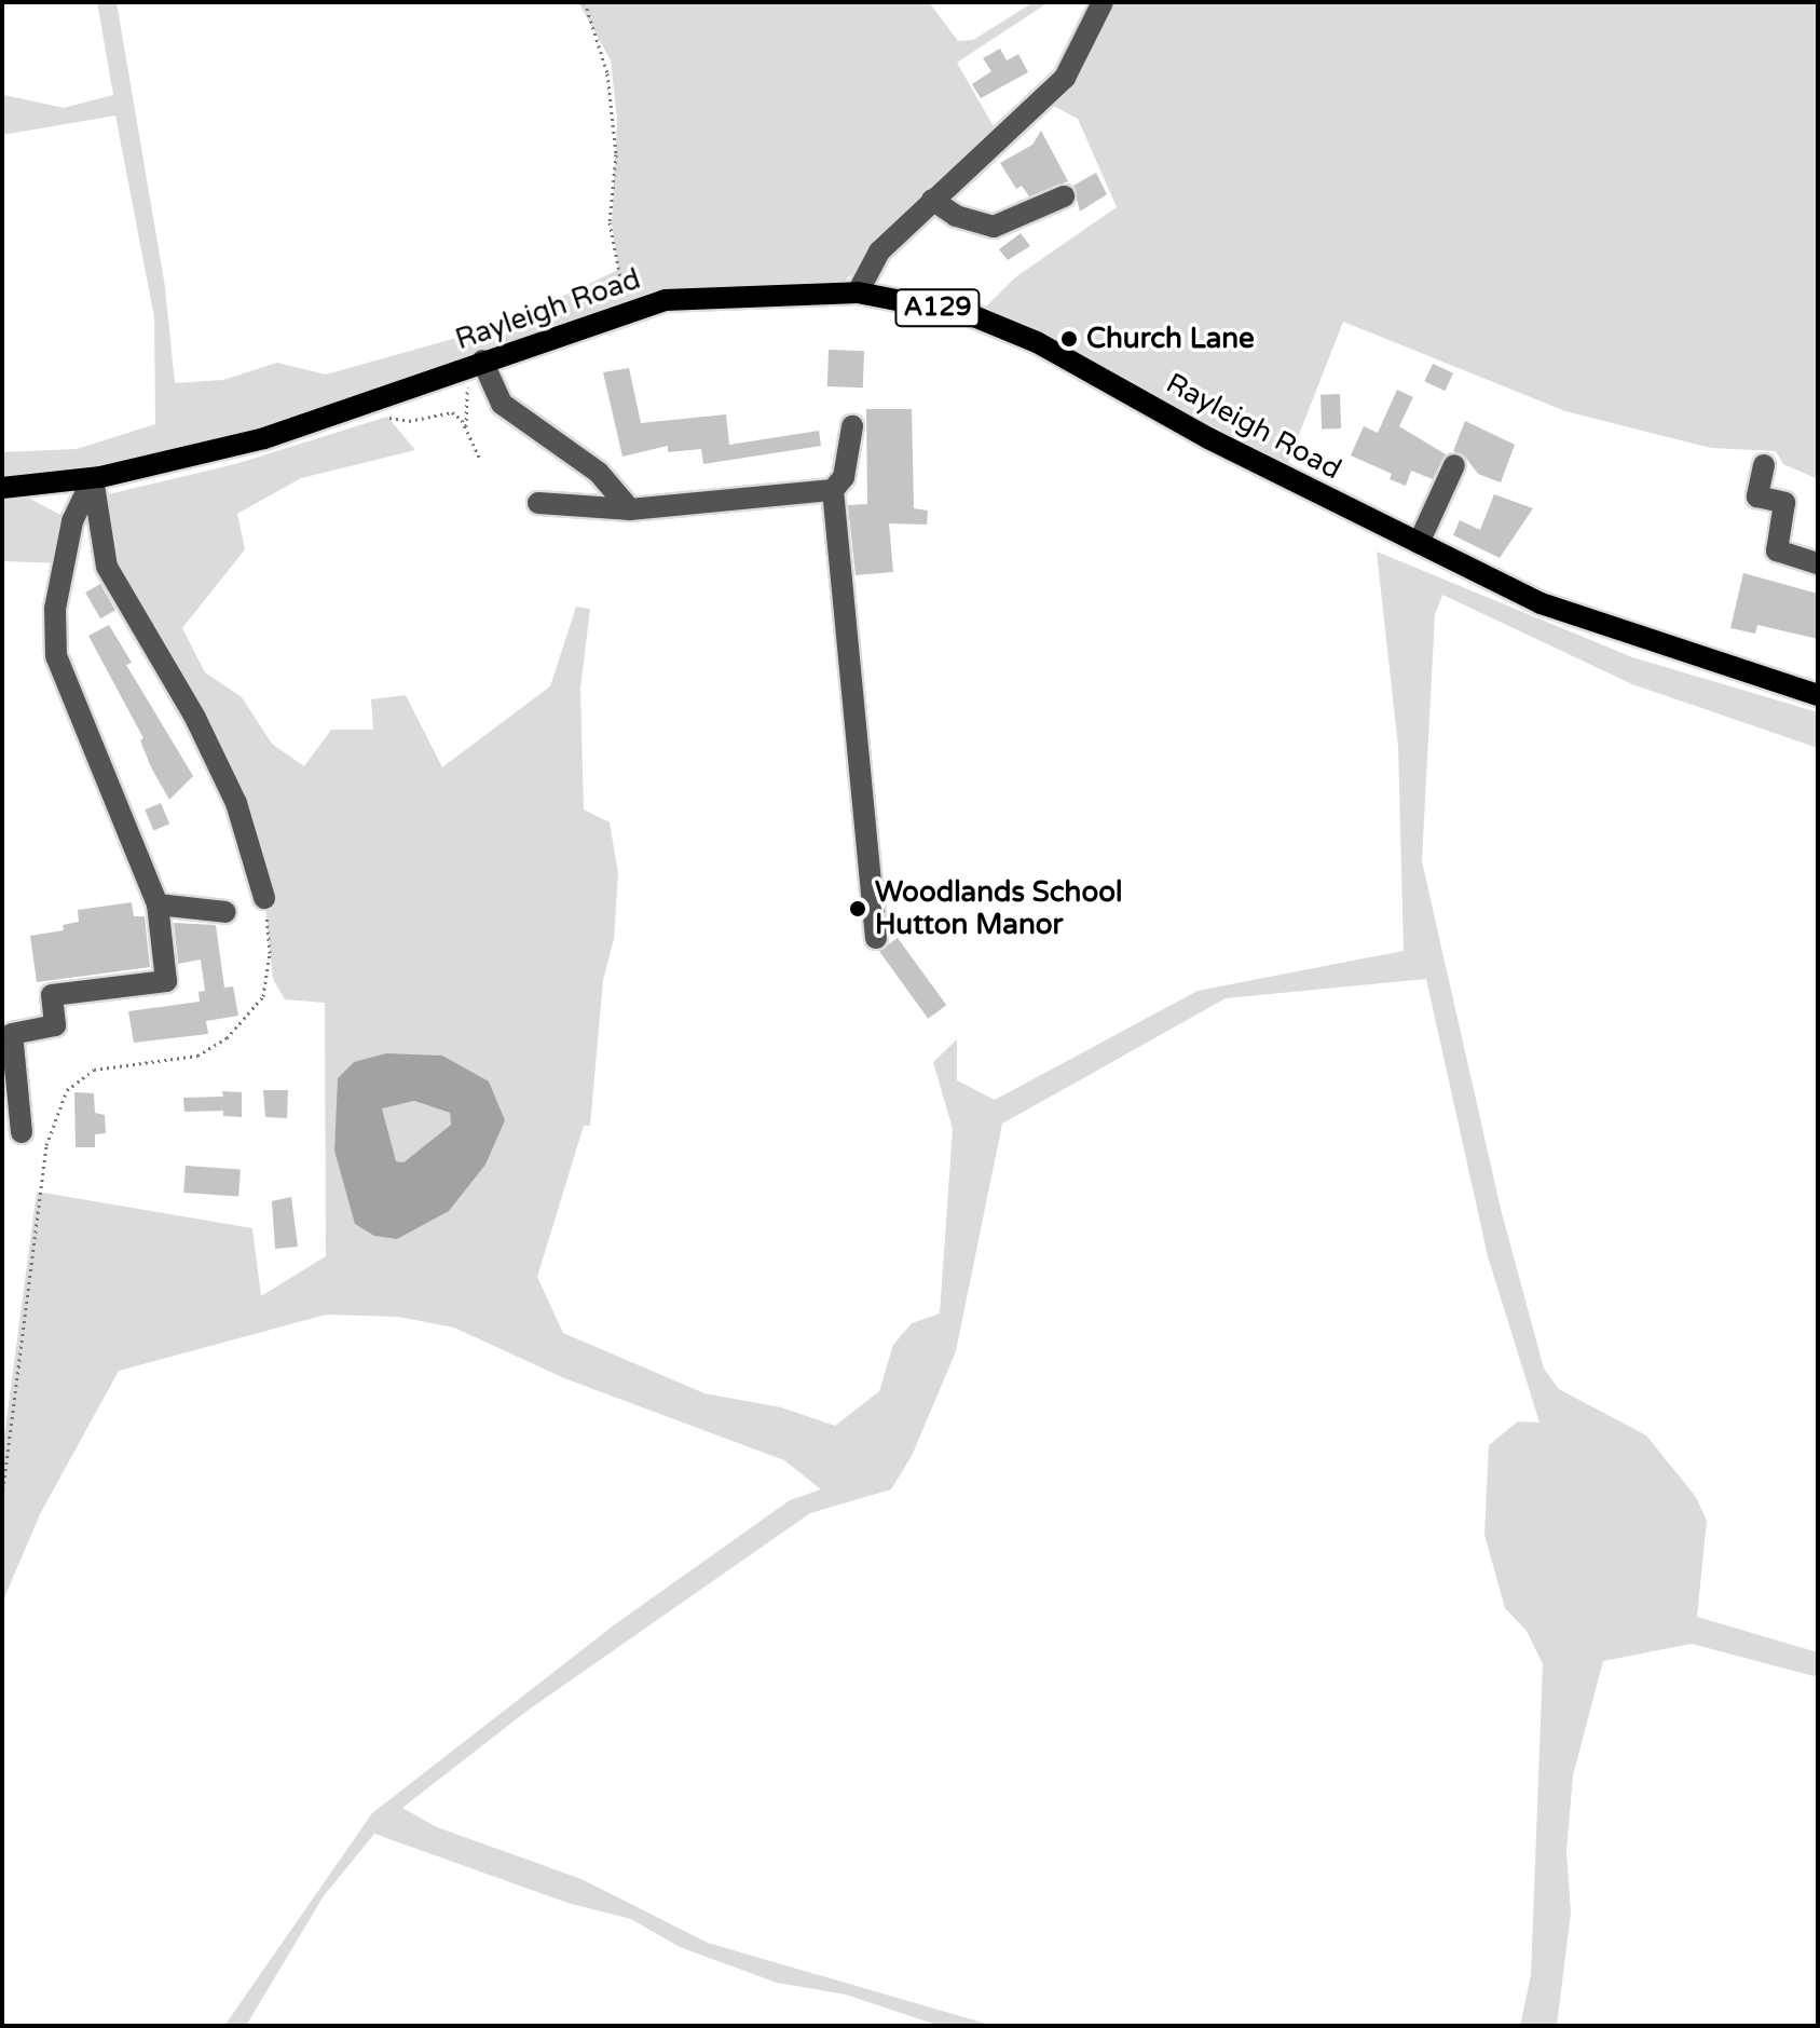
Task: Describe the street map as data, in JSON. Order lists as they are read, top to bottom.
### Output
{
  "streets": {
    "main road": ["A129", "Rayleigh Road"]
  },
  "places": ["Church Lane", "Woodlands School Hutton Manor"]
}
